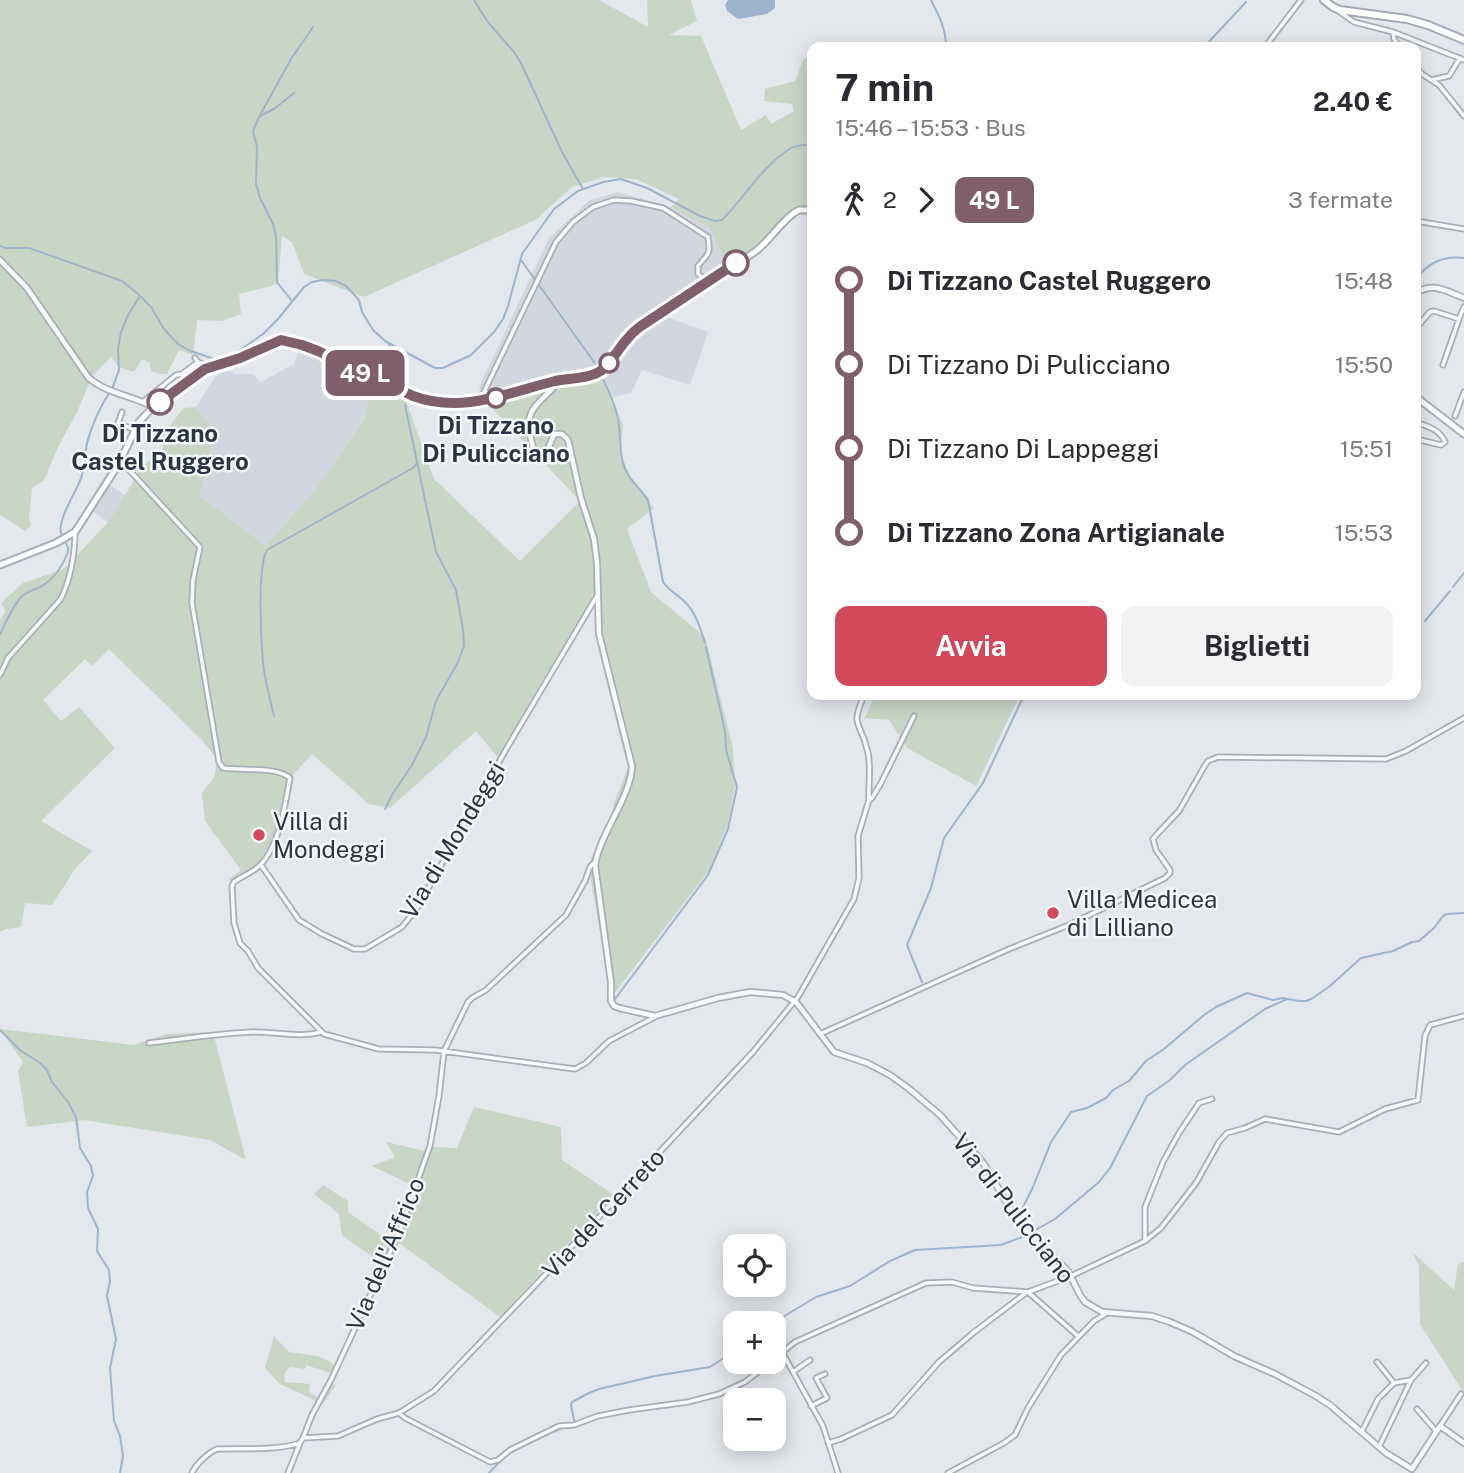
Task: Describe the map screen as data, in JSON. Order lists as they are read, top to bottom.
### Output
{
  "streets": {
    "street": [
      "Via di Mondeggi",
      "Via di Pulicciano",
      "Via del Cerreto",
      "Via dell'Affrico"
    ]
  },
  "crossings": [
    ["Via di Pulicciano", "Via del Cerreto"],
    ["Via del Cerreto", "Via dell'Affrico"]
  ],
  "places": [
    "Di Tizzano Di Pulicciano",
    "Di Tizzano Castel Ruggero",
    "Villa di Mondeggi",
    "Villa Medicea di Lilliano"
  ],
  "page": {
    "on_map": "49 L",
    "heading": ["7 min", "15:46 – 15:53 · Bus", "2.40 €"],
    "legs": ["2", "49 L", "3 fermate"],
    "list": [
      {
        "name": "Di Tizzano Castel Ruggero",
        "value": "15:48"
      },
      {
        "name": "Di Tizzano Di Pulicciano",
        "value": "15:50"
      },
      {
        "name": "Di Tizzano Di Lappeggi",
        "value": "15:51"
      },
      {
        "name": "Di Tizzano Zona Artigianale",
        "value": "15:53"
      }
    ],
    "buttons": ["Avvia", "Biglietti"],
    "map_buttons": ["+", "−"]
  }
}
